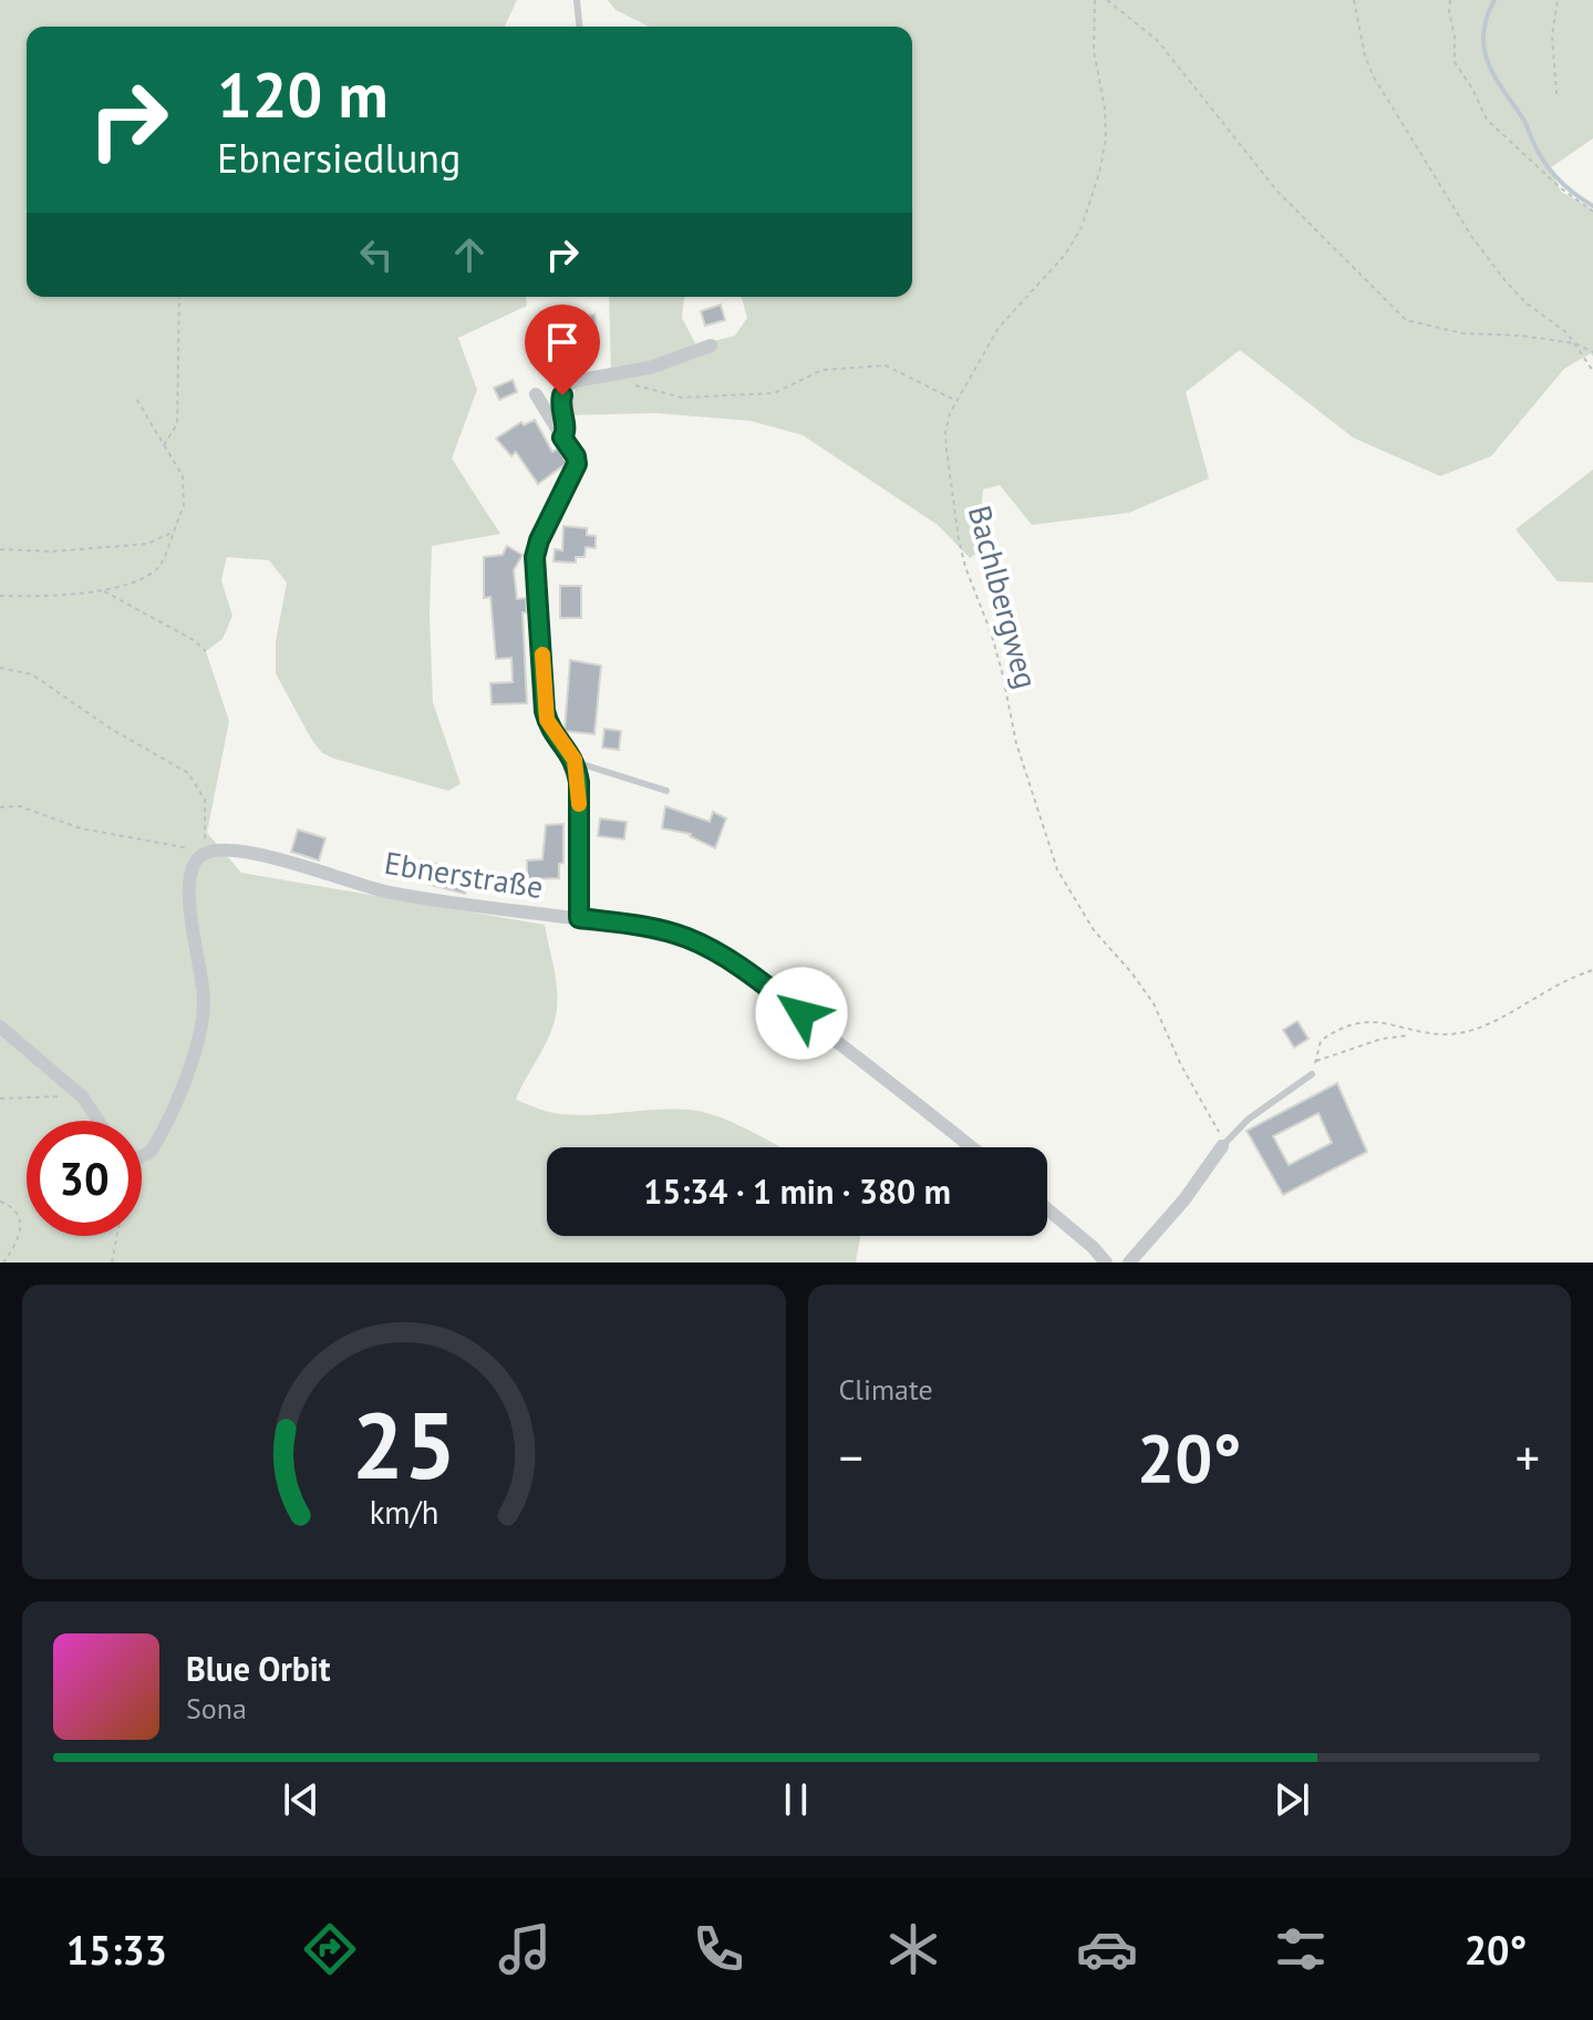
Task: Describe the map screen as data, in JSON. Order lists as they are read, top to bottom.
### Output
{
  "streets": {
    "street": ["Ebnerstraße"],
    "path": ["Bachlbergweg"]
  },
  "page": {
    "turn": ["120 m", "Ebnersiedlung"],
    "limit": "30",
    "trip": "15:34 · 1 min · 380 m",
    "tile": "Climate",
    "heat": ["−", "20°", "+"],
    "song": ["Blue Orbit", "Sona"],
    "tabs": ["15:33", "20°"],
    "gauge": ["25", "km/h"]
  }
}
